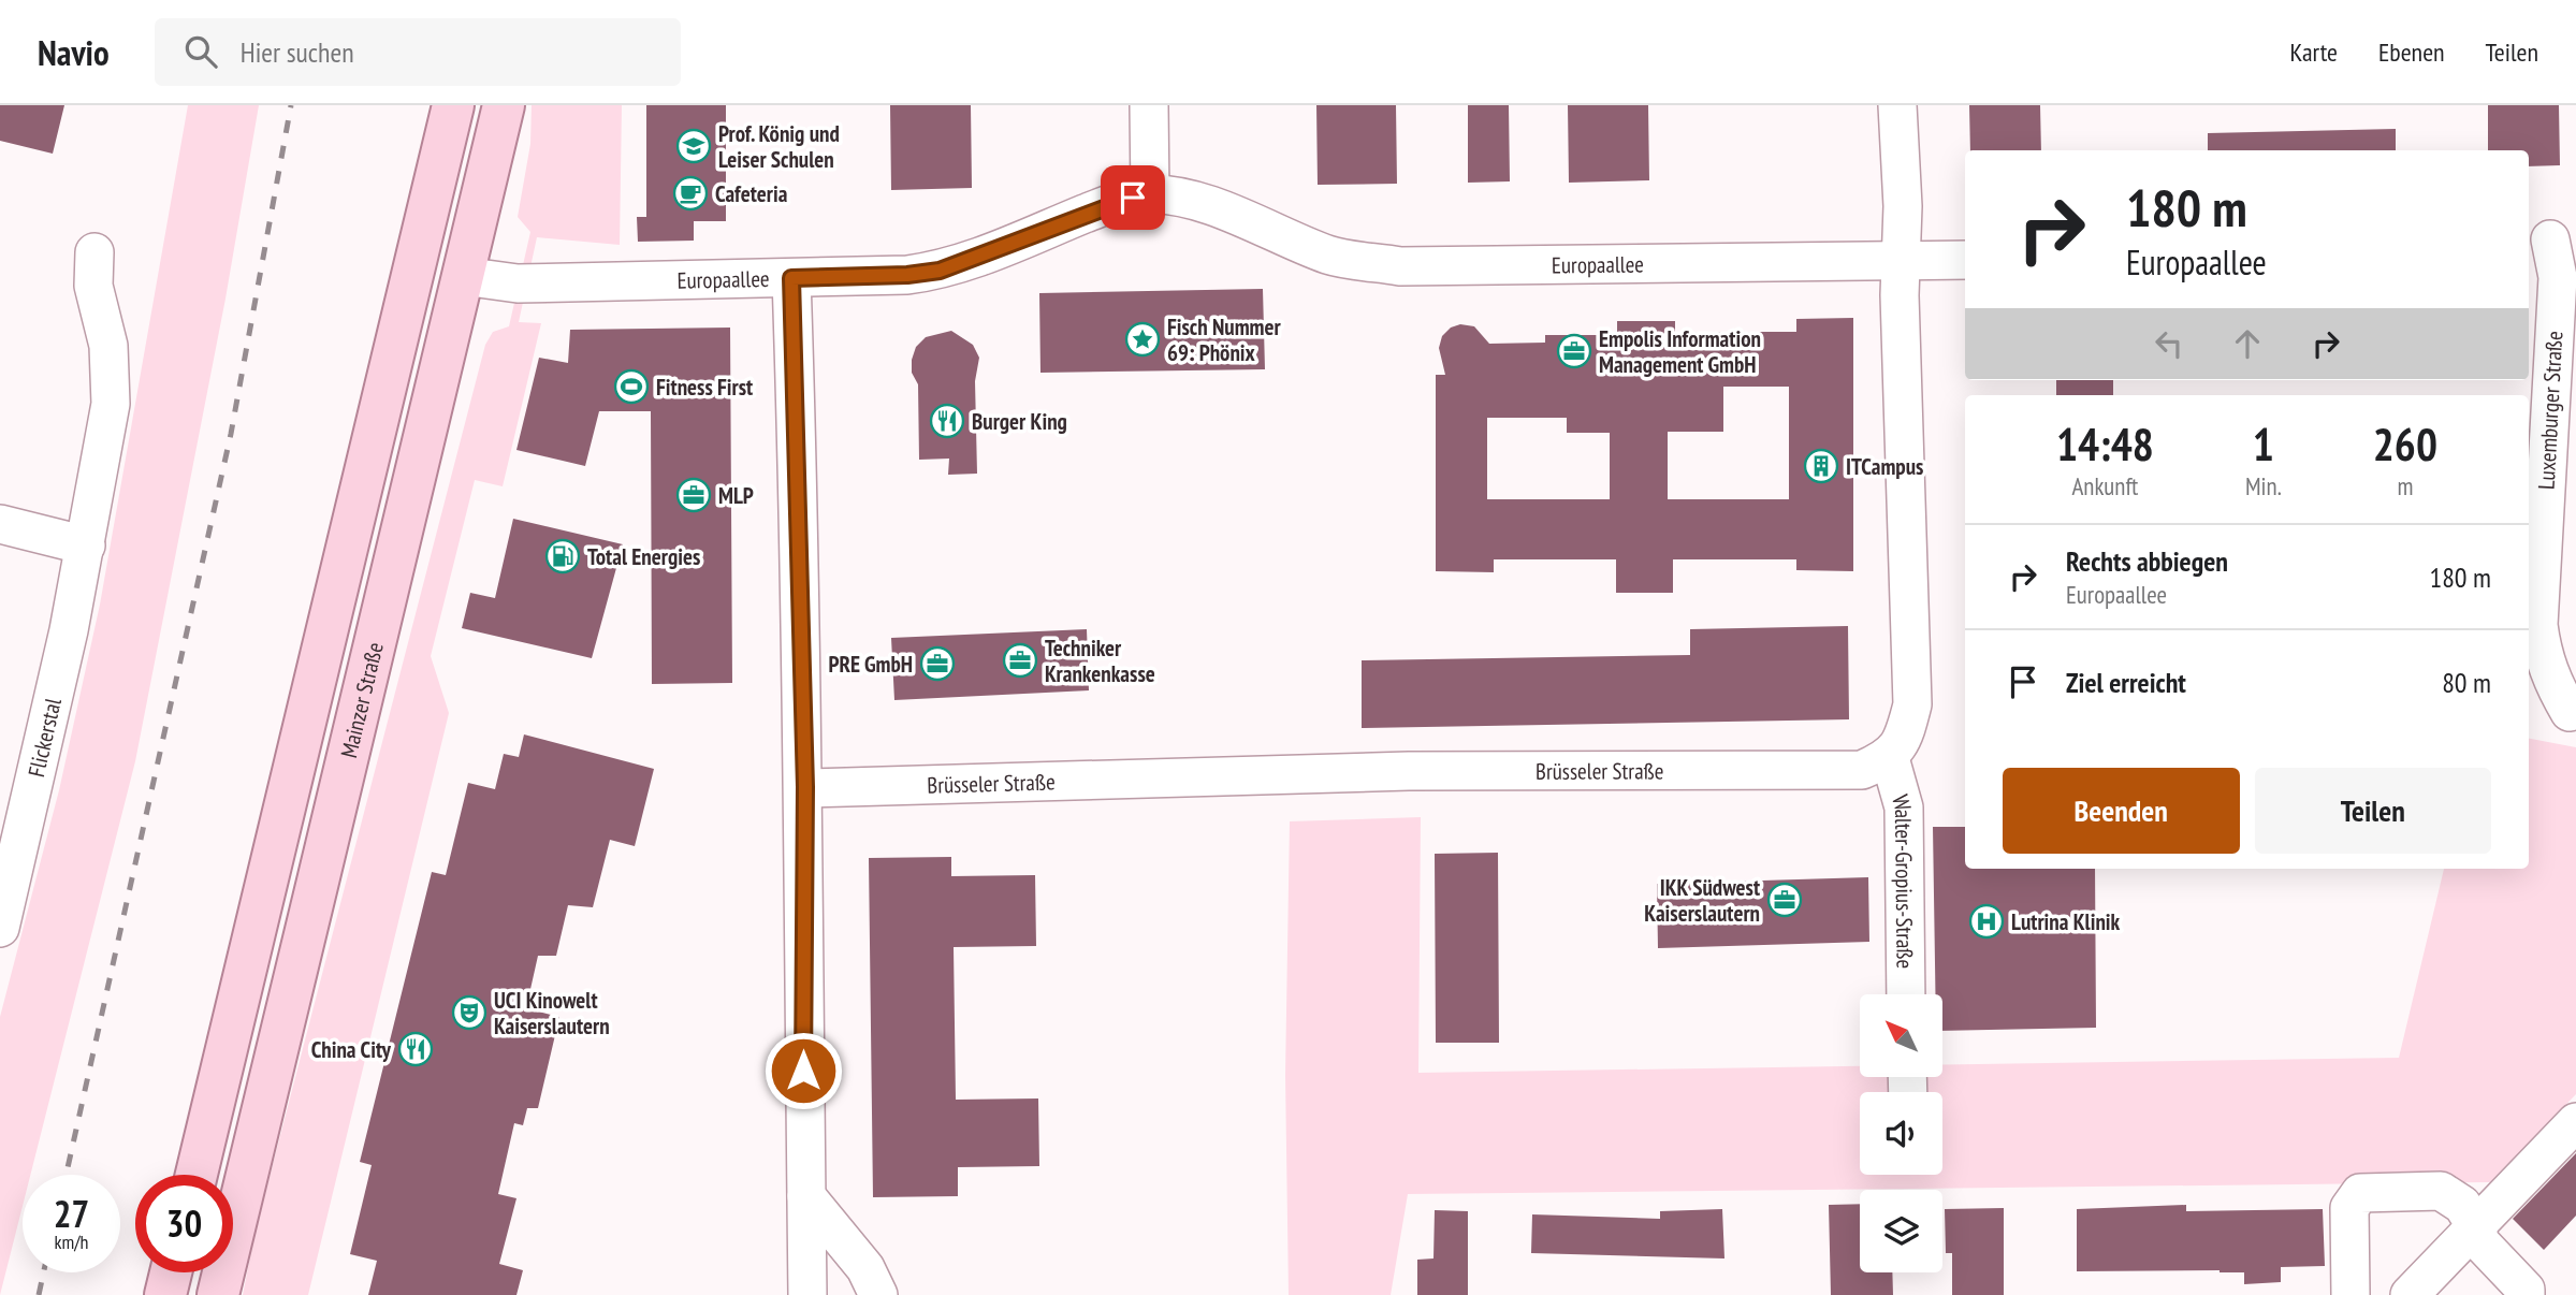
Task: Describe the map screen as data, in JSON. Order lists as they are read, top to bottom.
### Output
{
  "streets": {
    "main road": ["Mainzer Straße"],
    "street": [
      "Europaallee",
      "Luxemburger Straße",
      "Flickerstal",
      "Brüsseler Straße",
      "Walter-Gropius-Straße"
    ]
  },
  "crossings": [
    ["Europaallee", "Mainzer Straße"],
    ["Brüsseler Straße", "Walter-Gropius-Straße"]
  ],
  "places": {
    "school or university": ["Prof. König und Leiser Schulen"],
    "cafe": ["Cafeteria"],
    "place": ["Fisch Nummer 69: Phönix"],
    "office": [
      "Empolis Information Management GmbH",
      "MLP",
      "Techniker Krankenkasse",
      "PRE GmbH",
      "IKK Südwest Kaiserslautern"
    ],
    "sports": ["Fitness First"],
    "restaurant": ["Burger King", "China City"],
    "building": ["ITCampus"],
    "fuel station": ["Total Energies"],
    "hospital": ["Lutrina Klinik"],
    "theatre": ["UCI Kinowelt Kaiserslautern"]
  },
  "north": "top left",
  "page": {
    "header": "Navio",
    "search": "Hier suchen",
    "nav": ["Karte", "Ebenen", "Teilen"],
    "turn": ["180 m", "Europaallee"],
    "eta": [
      "14:48",
      "Ankunft",
      "1",
      "Min.",
      "260",
      "m"
    ],
    "list": [
      {
        "name": "Rechts abbiegen",
        "note": "Europaallee",
        "value": "180 m"
      },
      {
        "name": "Ziel erreicht",
        "value": "80 m"
      }
    ],
    "buttons": ["Beenden", "Teilen"],
    "speed": "27 km/h",
    "limit": "30"
  }
}
